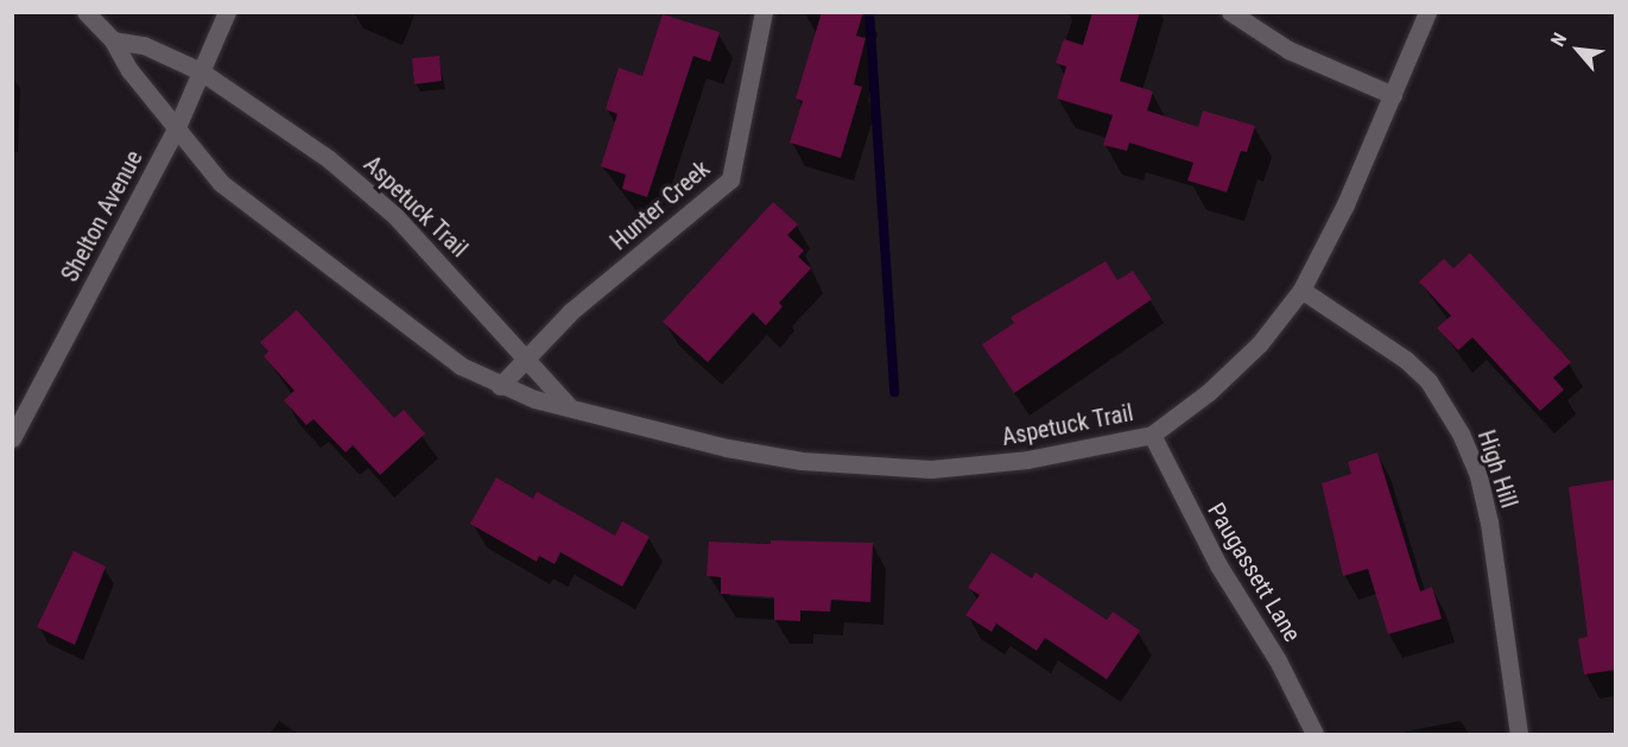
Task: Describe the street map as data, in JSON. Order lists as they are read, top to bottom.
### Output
{
  "streets": {
    "street": [
      "Hunter Creek",
      "Aspetuck Trail",
      "Shelton Avenue",
      "High Hill",
      "Paugassett Lane"
    ]
  },
  "crossings": [
    ["Hunter Creek", "Aspetuck Trail"],
    ["Aspetuck Trail", "Shelton Avenue"],
    ["Aspetuck Trail", "High Hill"],
    ["Aspetuck Trail", "Paugassett Lane"]
  ],
  "north": "top left"
}
